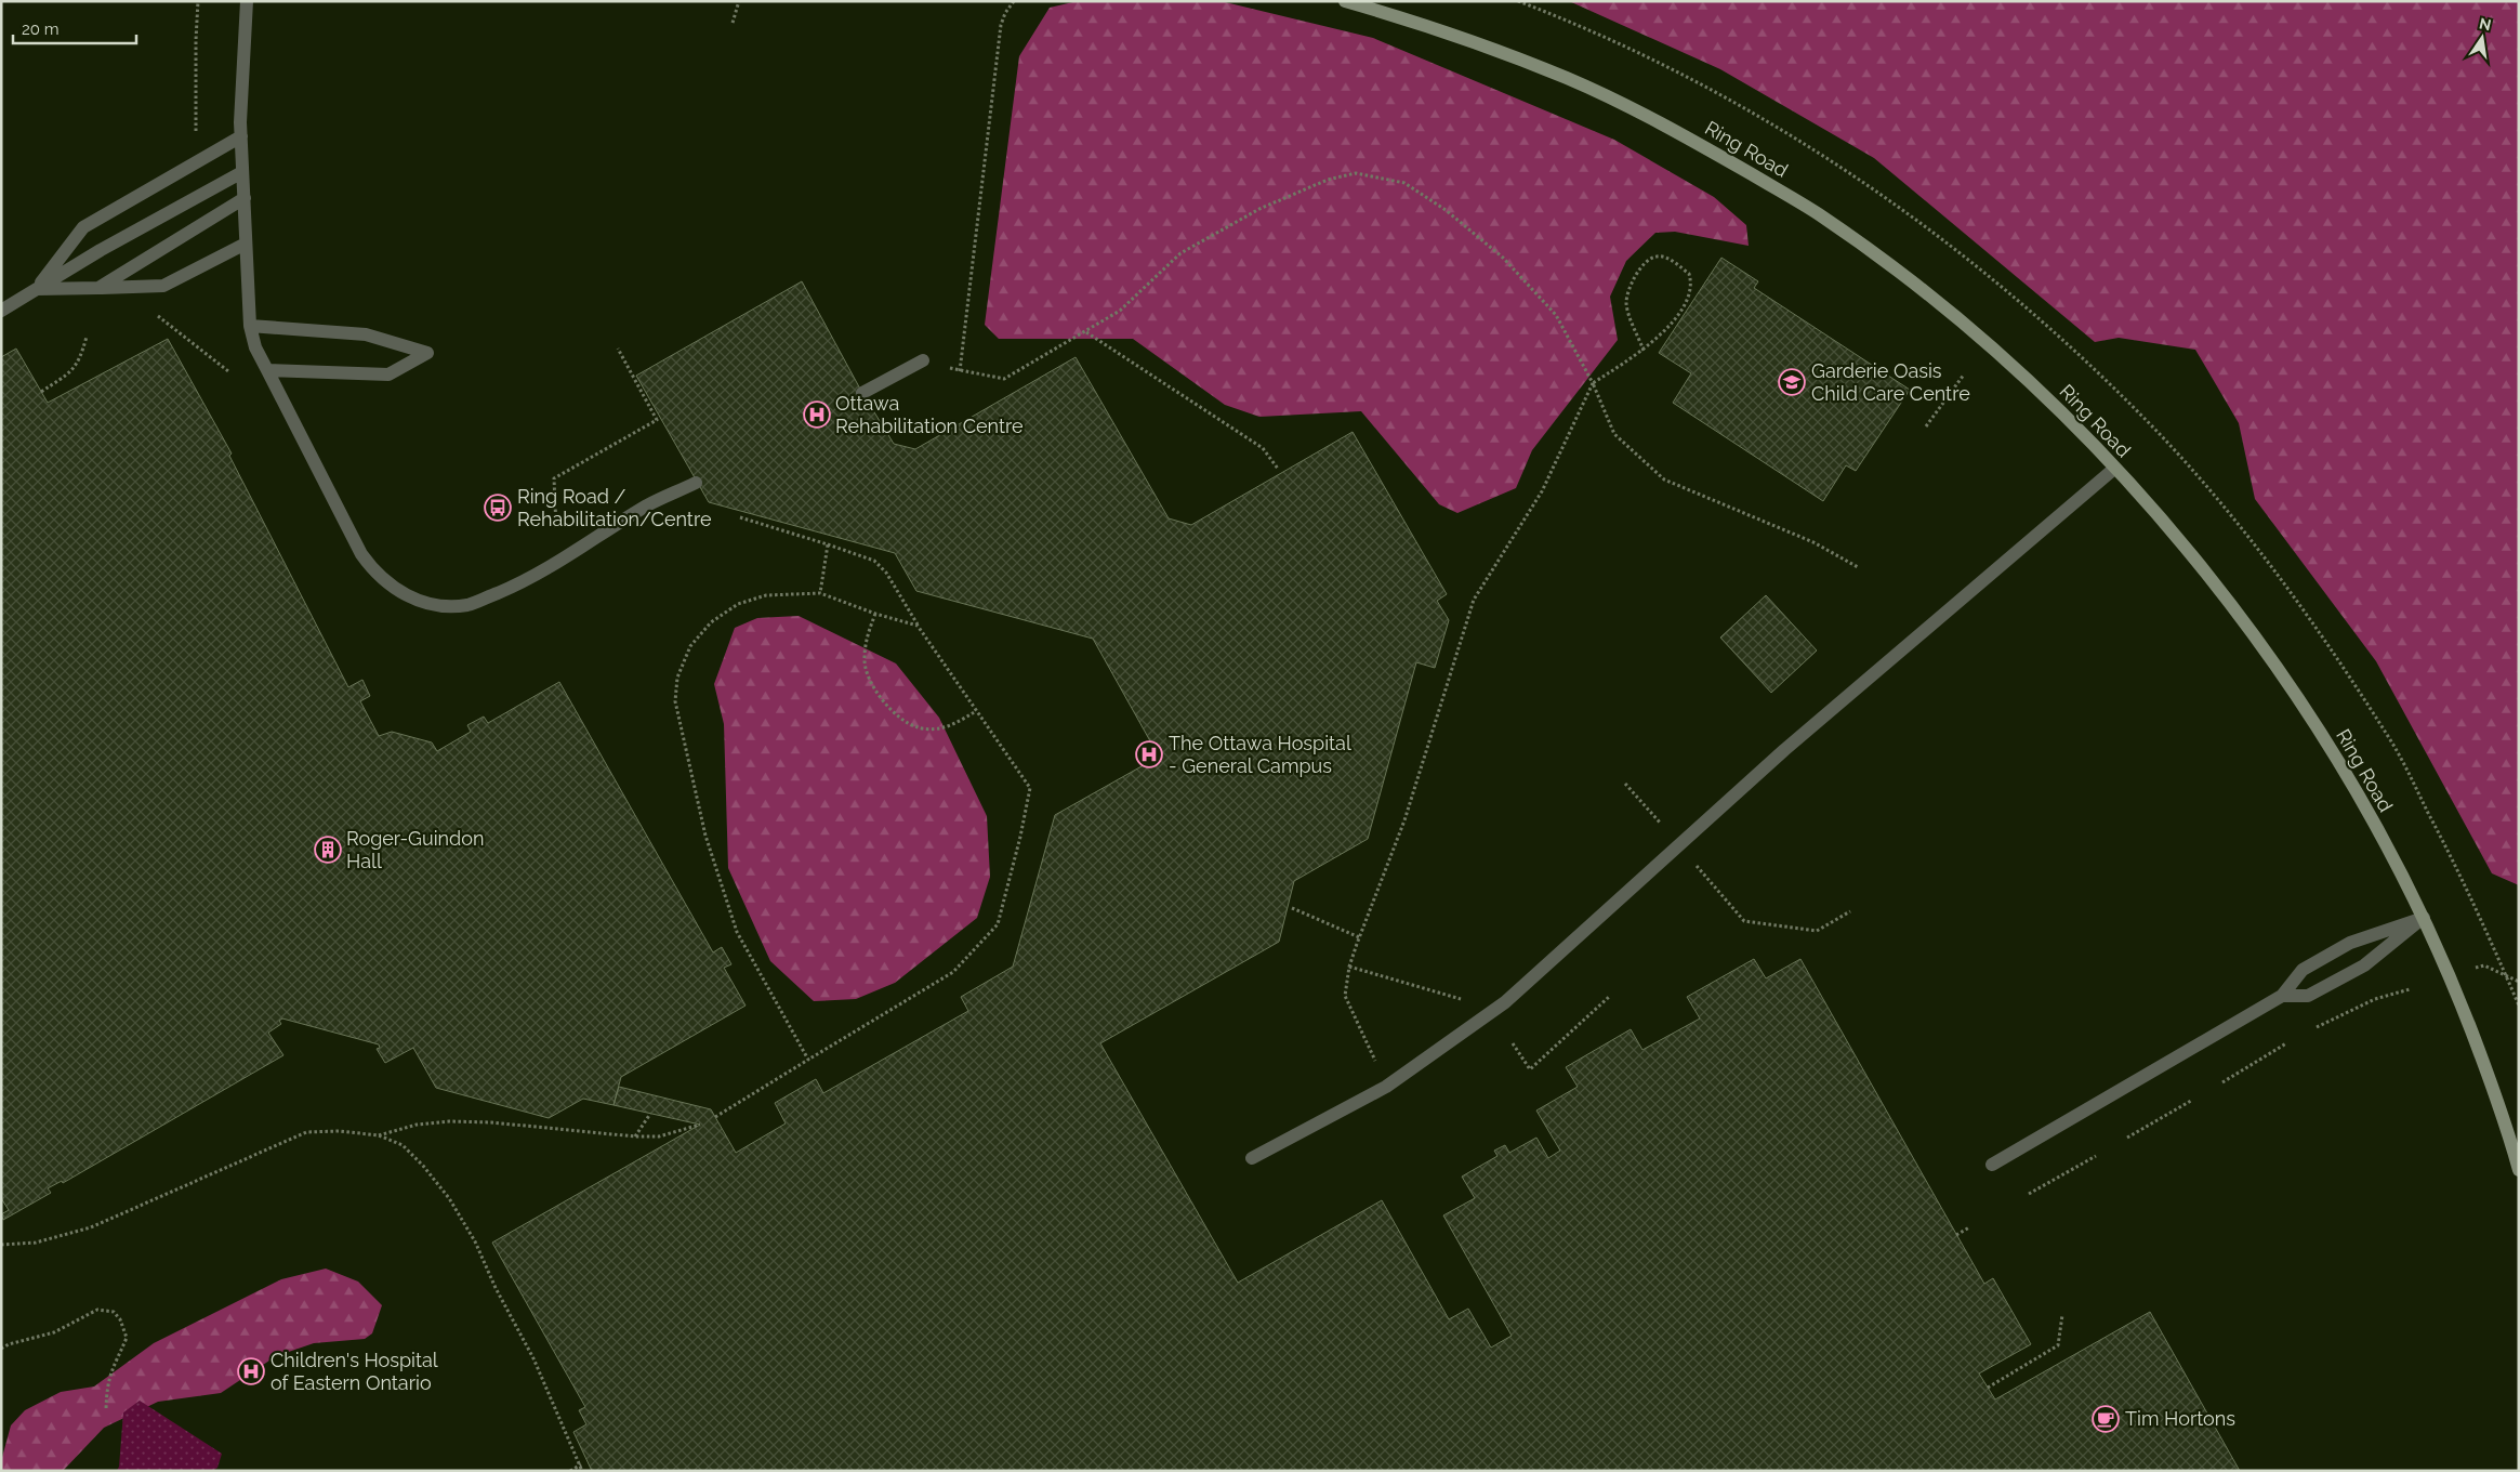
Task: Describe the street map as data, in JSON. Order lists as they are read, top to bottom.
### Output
{
  "streets": {
    "street": ["Ring Road"]
  },
  "places": {
    "school or university": ["Garderie Oasis Child Care Centre"],
    "hospital": ["Ottawa Rehabilitation Centre", "The Ottawa Hospital - General Campus", "Children's Hospital of Eastern Ontario"],
    "bus stop": ["Ring Road / Rehabilitation/Centre"],
    "building": ["Roger-Guindon Hall"],
    "cafe": ["Tim Hortons"]
  },
  "scale_bar": "20 m",
  "north": "top"
}
